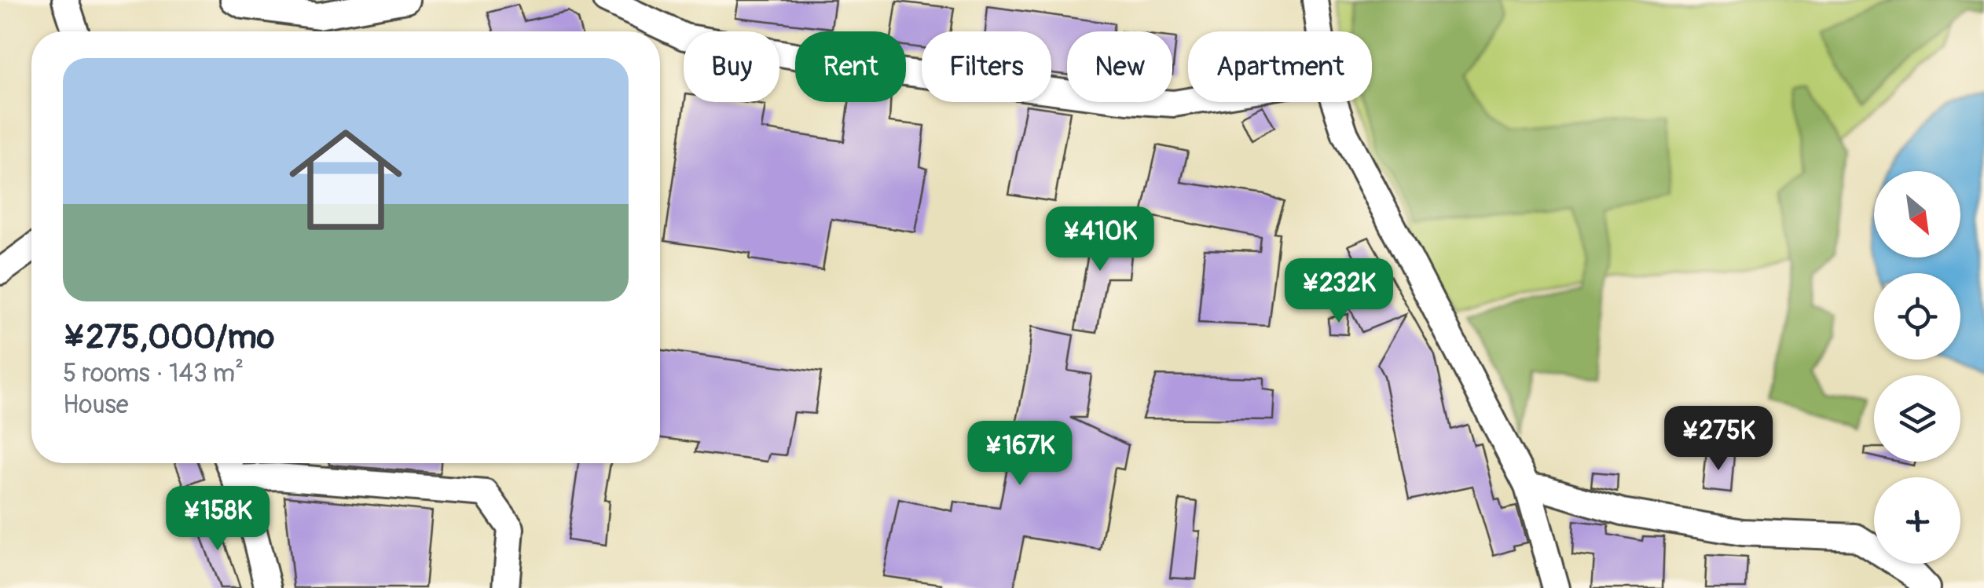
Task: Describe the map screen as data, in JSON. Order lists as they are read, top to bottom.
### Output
{
  "north": "bottom right",
  "page": {
    "chip": [
      "Buy",
      "Rent",
      "Filters",
      "New",
      "Apartment"
    ],
    "list": [
      {
        "name": "¥275,000/mo",
        "note": "5 rooms · 143 m² · House"
      }
    ],
    "map_buttons": "+",
    "price": [
      "¥410K",
      "¥232K",
      "¥275K",
      "¥167K",
      "¥158K"
    ]
  }
}
